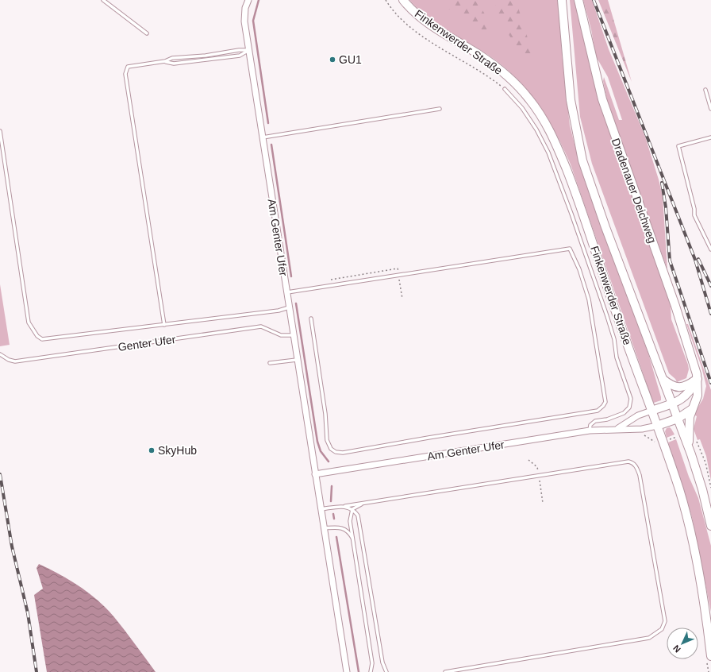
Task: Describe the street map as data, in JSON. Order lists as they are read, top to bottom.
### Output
{
  "streets": {
    "main road": ["Finkenwerder Straße", "Dradenauer Deichweg"],
    "street": ["Am Genter Ufer"],
    "lane": ["Genter Ufer"]
  },
  "crossings": [
    ["Finkenwerder Straße", "Dradenauer Deichweg"],
    ["Finkenwerder Straße", "Am Genter Ufer"],
    ["Am Genter Ufer", "Genter Ufer"]
  ],
  "places": ["GU1", "SkyHub"],
  "north": "bottom left"
}
